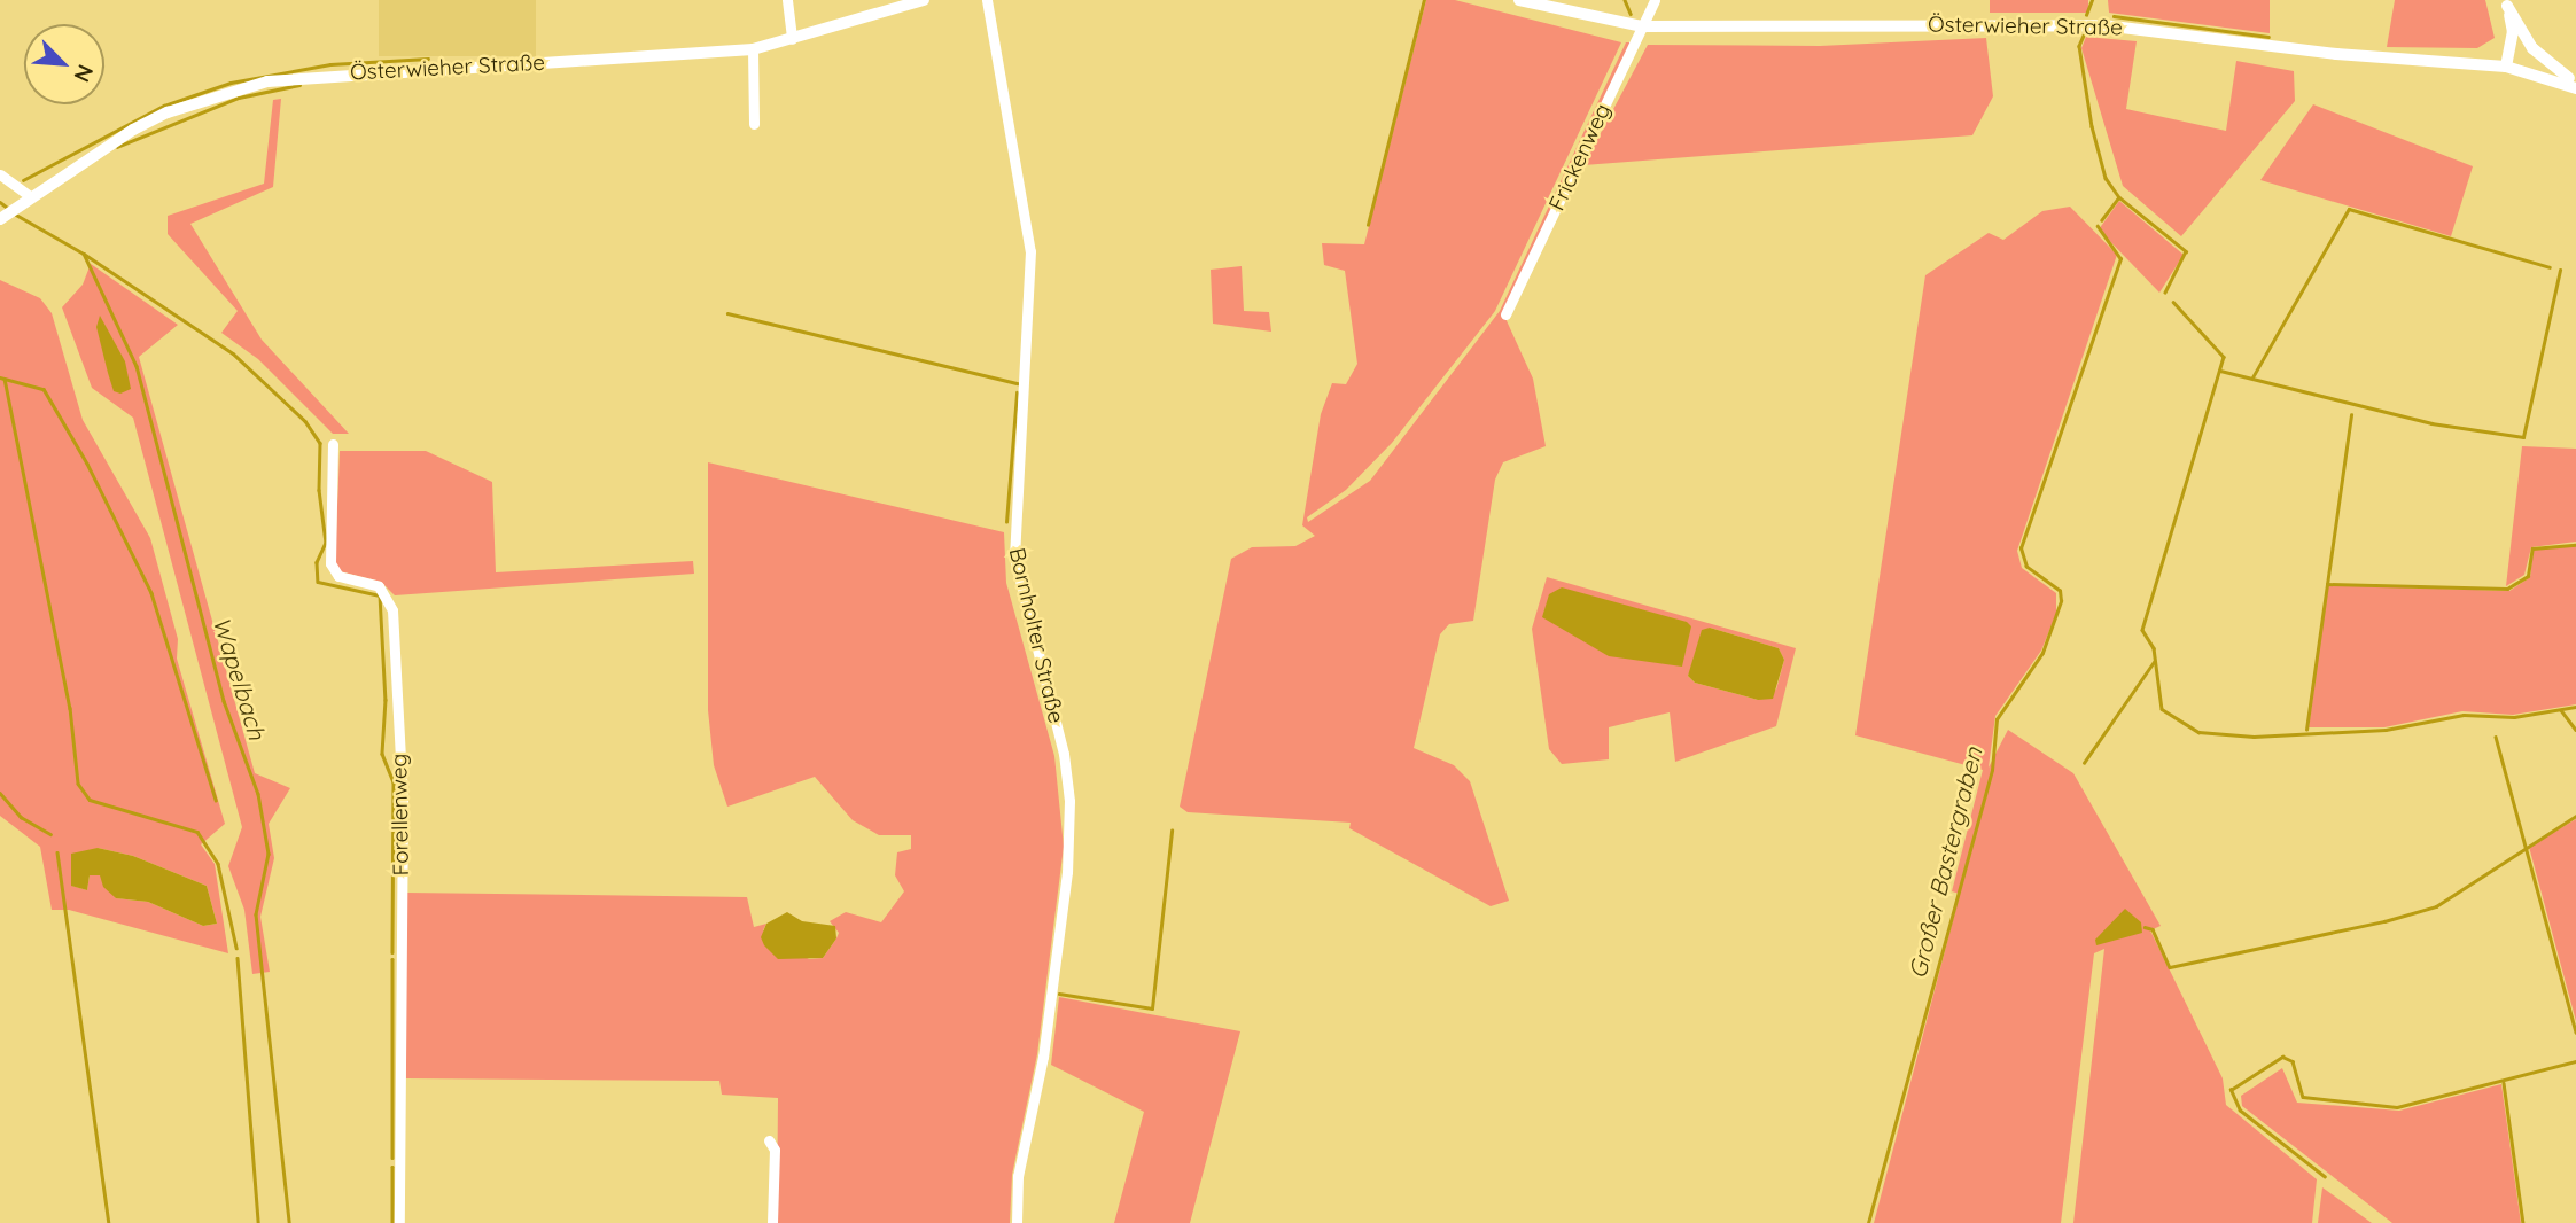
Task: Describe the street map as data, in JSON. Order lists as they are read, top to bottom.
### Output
{
  "streets": {
    "street": [
      "Österwieher Straße",
      "Frickenweg",
      "Bornholter Straße",
      "Forellenweg"
    ]
  },
  "crossings": [
    ["Österwieher Straße", "Frickenweg"]
  ],
  "water": ["Wapelbach", "Großer Bastergraben"],
  "north": "bottom right"
}
